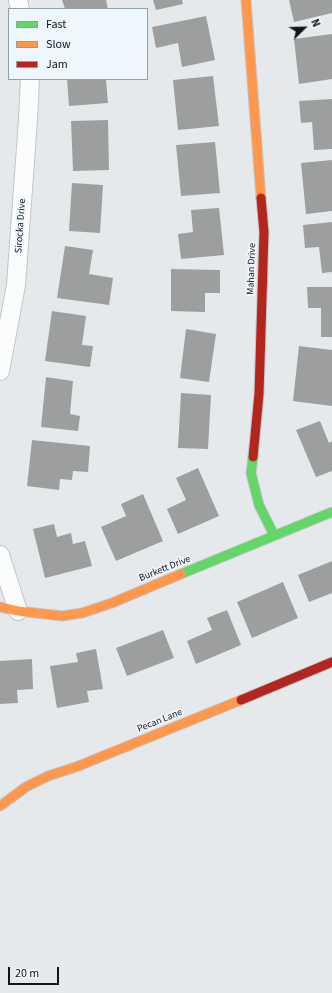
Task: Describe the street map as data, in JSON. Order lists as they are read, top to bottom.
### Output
{
  "streets": {
    "street": [
      "Sirocka Drive",
      "Mahan Drive",
      "Burkett Drive",
      "Pecan Lane"
    ]
  },
  "crossings": [
    ["Mahan Drive", "Burkett Drive"]
  ],
  "legend": ["Fast", "Slow", "Jam"],
  "scale_bar": "20 m",
  "north": "top right"
}
